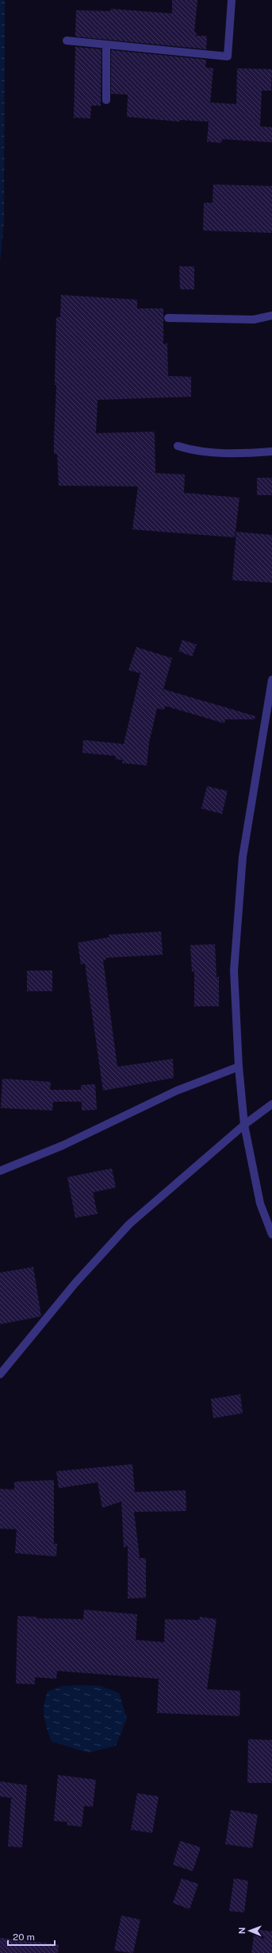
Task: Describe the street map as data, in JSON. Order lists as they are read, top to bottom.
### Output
{
  "scale_bar": "20 m",
  "north": "left"
}
